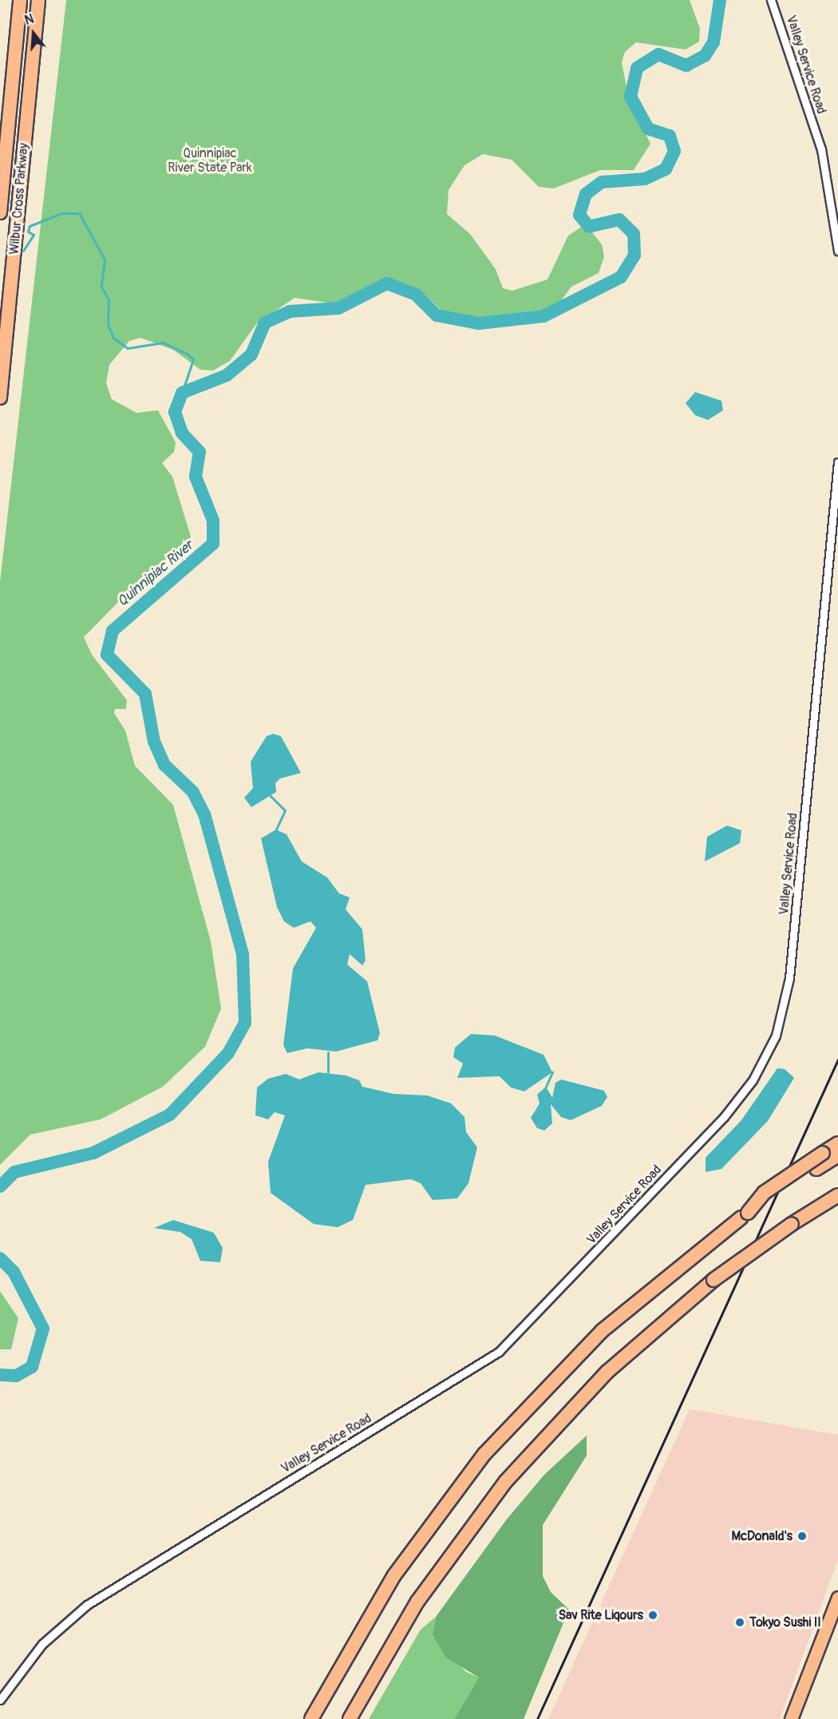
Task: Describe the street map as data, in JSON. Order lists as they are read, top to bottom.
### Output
{
  "streets": {
    "highway": ["Wilbur Cross Parkway"],
    "street": ["Valley Service Road"]
  },
  "water": ["Quinnipiac River"],
  "parks": ["Quinnipiac River State Park"],
  "places": ["McDonald's", "Sav Rite Liqours", "Tokyo Sushi II"],
  "north": "top"
}
